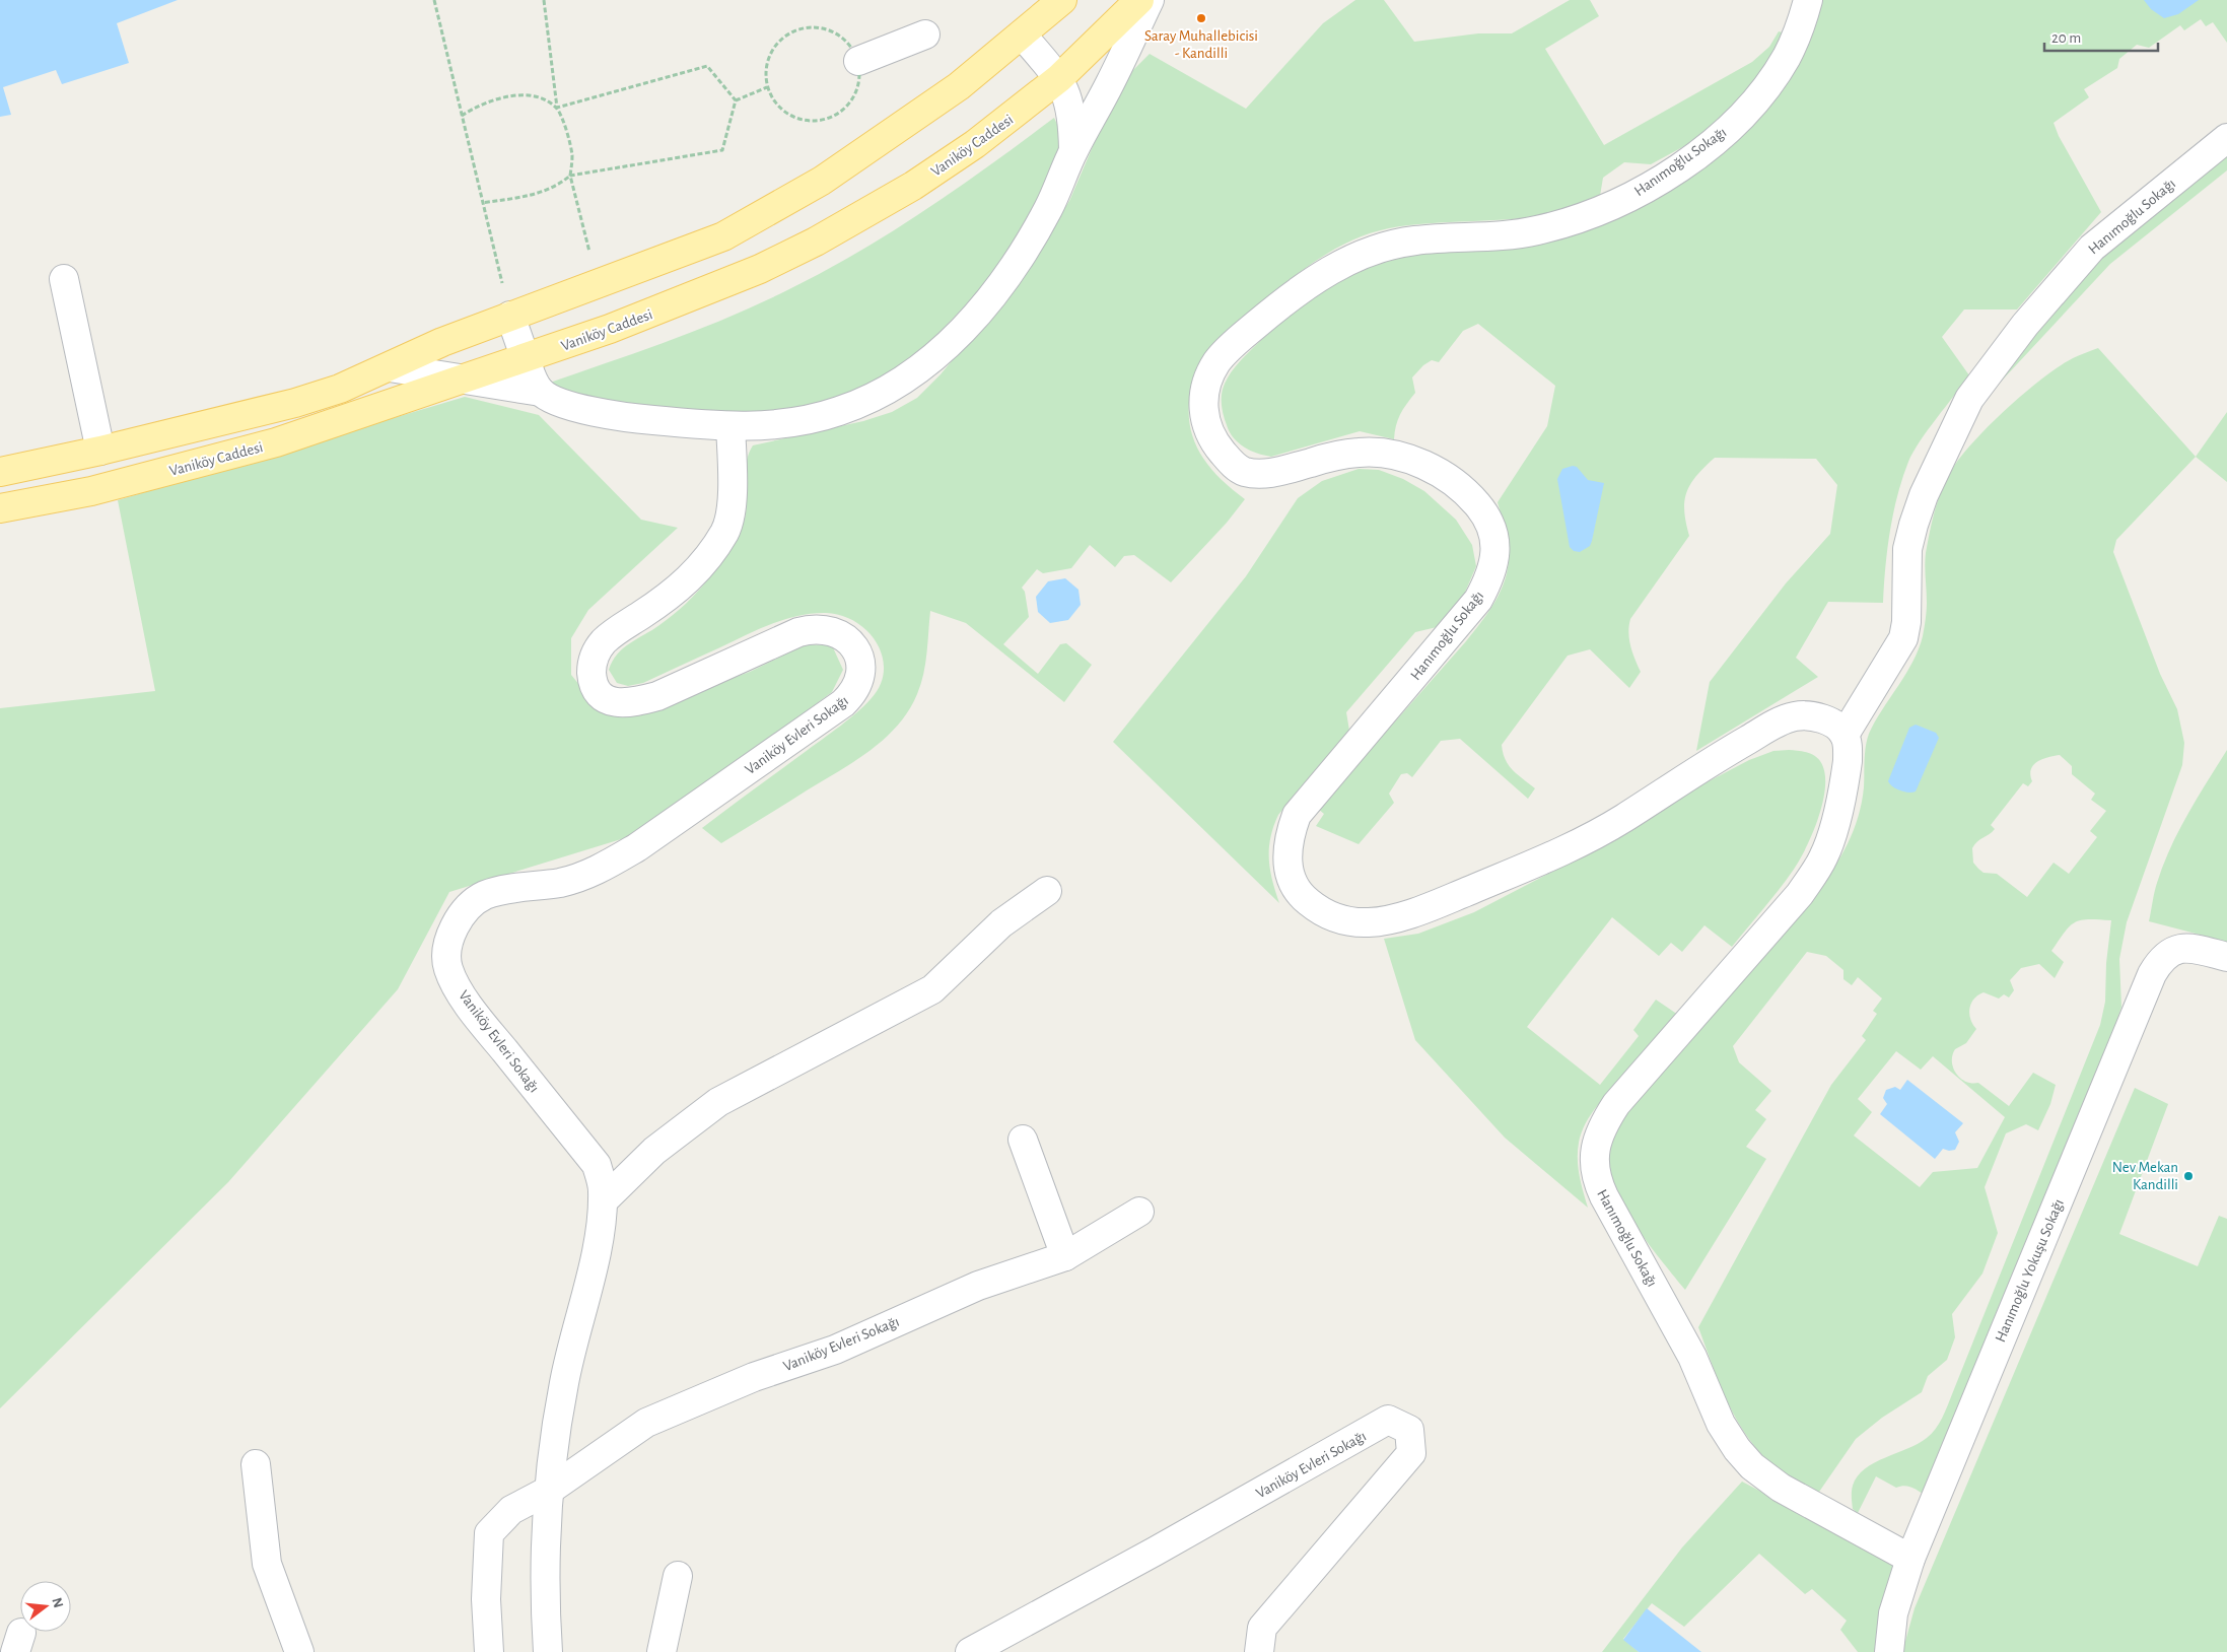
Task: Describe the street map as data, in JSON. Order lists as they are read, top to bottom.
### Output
{
  "streets": {
    "main road": ["Vaniköy Caddesi"],
    "street": ["Hanımoğlu Sokağı", "Vaniköy Evleri Sokağı", "Hanımoğlu Yokuşu Sokağı"]
  },
  "crossings": [
    ["Hanımoğlu Sokağı", "Hanımoğlu Yokuşu Sokağı"]
  ],
  "places": ["Saray Muhallebicisi - Kandilli", "Nev Mekan Kandilli"],
  "scale_bar": "20 m",
  "north": "right"
}
